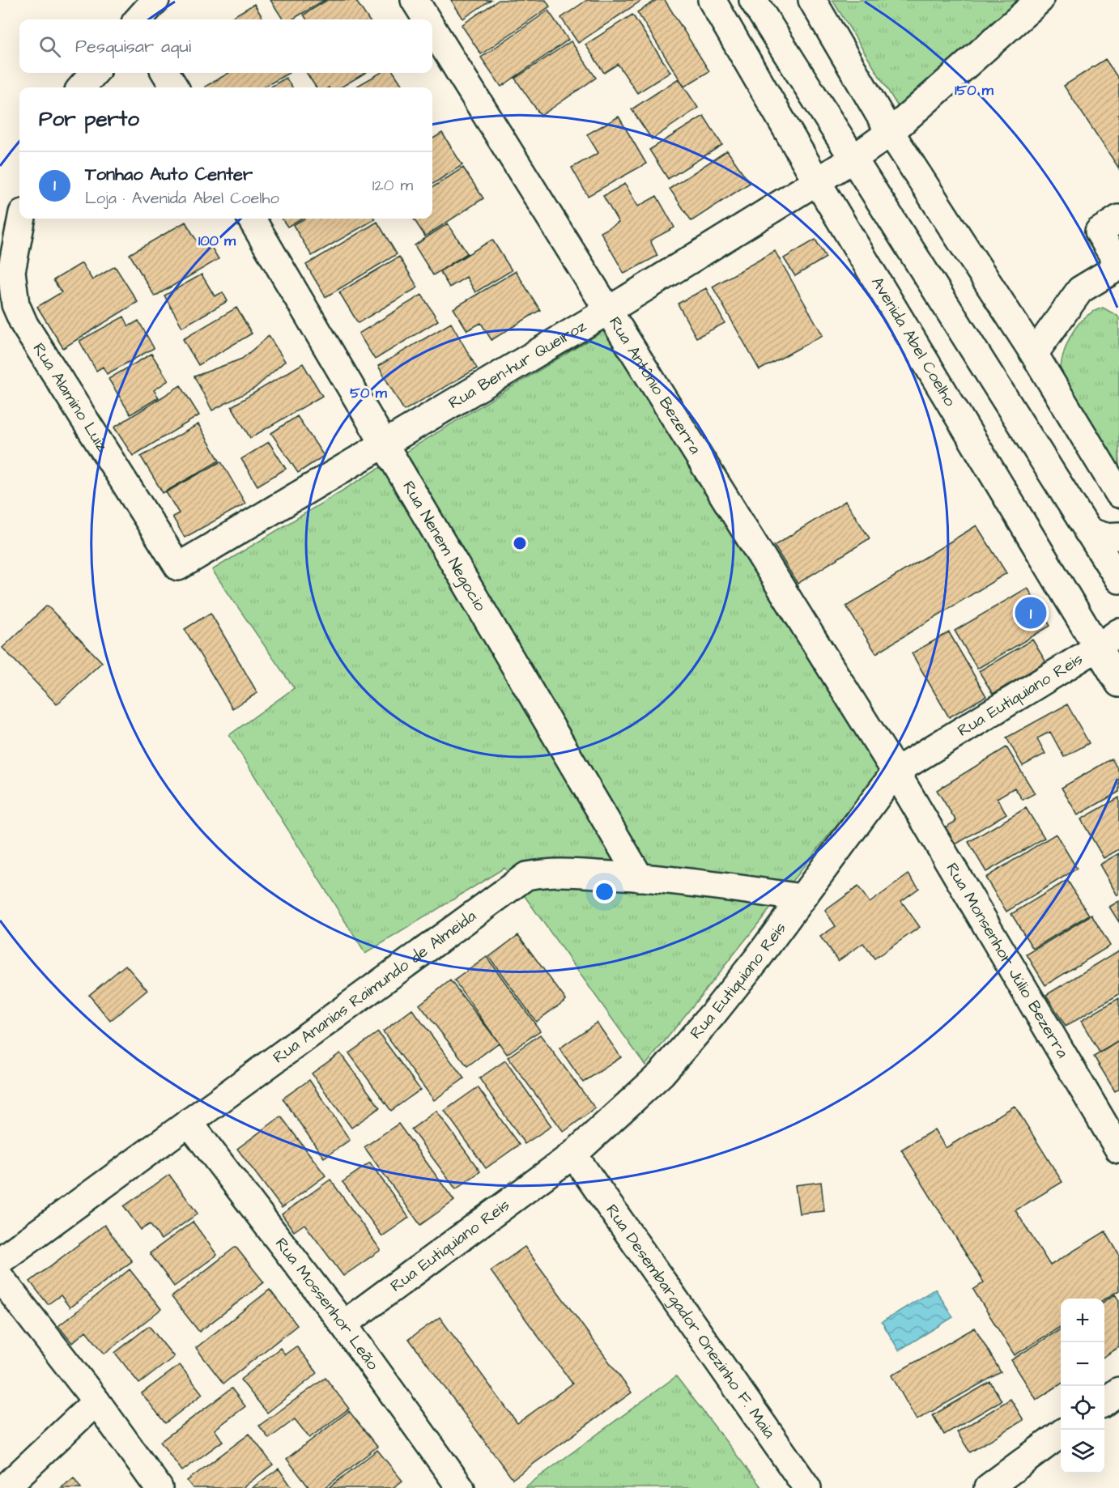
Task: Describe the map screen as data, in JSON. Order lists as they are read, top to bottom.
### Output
{
  "streets": {
    "street": [
      "Avenida Abel Coelho",
      "Rua Ben-hur Queiroz",
      "Rua Antônio Bezerra",
      "Rua Alamino Luiz",
      "Rua Nenem Negocio",
      "Rua Eutiquiano Reis",
      "Rua Monsenhor Júlio Bezerra",
      "Rua Ananias Raimundo de Almeida",
      "Rua Mossenhor Leão",
      "Rua Desembargador Onezinho F. Maia"
    ]
  },
  "crossings": [
    ["Avenida Abel Coelho", "Rua Ben-hur Queiroz"],
    ["Avenida Abel Coelho", "Rua Eutiquiano Reis"],
    ["Rua Ben-hur Queiroz", "Rua Antônio Bezerra"],
    ["Rua Ben-hur Queiroz", "Rua Alamino Luiz"],
    ["Rua Ben-hur Queiroz", "Rua Nenem Negocio"],
    ["Rua Antônio Bezerra", "Rua Eutiquiano Reis"],
    ["Rua Antônio Bezerra", "Rua Monsenhor Júlio Bezerra"],
    ["Rua Nenem Negocio", "Rua Ananias Raimundo de Almeida"],
    ["Rua Eutiquiano Reis", "Rua Monsenhor Júlio Bezerra"],
    ["Rua Eutiquiano Reis", "Rua Ananias Raimundo de Almeida"],
    ["Rua Eutiquiano Reis", "Rua Mossenhor Leão"],
    ["Rua Eutiquiano Reis", "Rua Desembargador Onezinho F. Maia"],
    ["Rua Ananias Raimundo de Almeida", "Rua Mossenhor Leão"]
  ],
  "page": {
    "search": "Pesquisar aqui",
    "heading": "Por perto",
    "list": [
      {
        "mark": "1",
        "name": "Tonhao Auto Center",
        "note": "Loja · Avenida Abel Coelho",
        "value": "120 m"
      }
    ],
    "pins": "1",
    "map_buttons": ["+", "−"]
  },
  "rings": ["150 m", "100 m", "50 m"]
}
